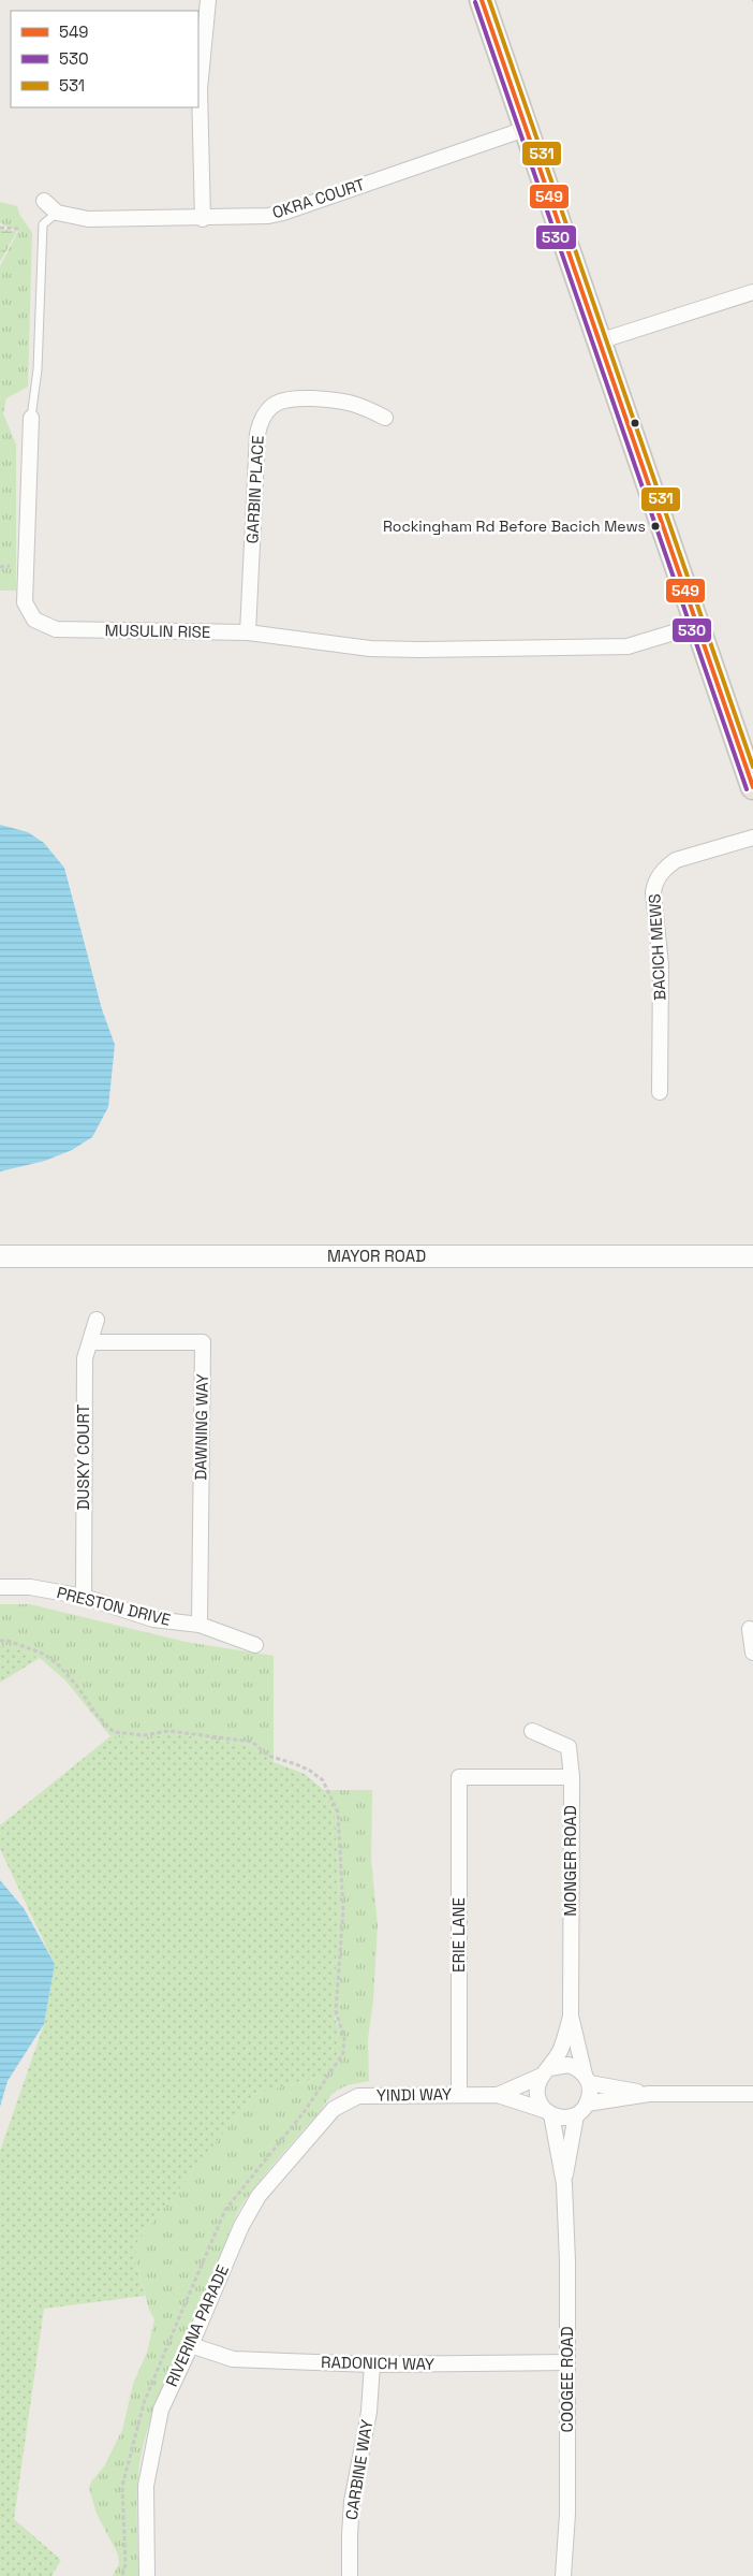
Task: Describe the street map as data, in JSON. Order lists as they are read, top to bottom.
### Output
{
  "streets": {
    "main road": ["MAYOR ROAD"],
    "street": [
      "OKRA COURT",
      "GARBIN PLACE",
      "MUSULIN RISE",
      "BACICH MEWS",
      "DAWNING WAY",
      "DUSKY COURT",
      "PRESTON DRIVE",
      "MONGER ROAD",
      "ERIE LANE",
      "YINDI WAY",
      "RIVERINA PARADE",
      "RADONICH WAY",
      "COOGEE ROAD",
      "CARBINE WAY"
    ]
  },
  "crossings": [
    ["OKRA COURT", "MUSULIN RISE"],
    ["GARBIN PLACE", "MUSULIN RISE"],
    ["DAWNING WAY", "DUSKY COURT"],
    ["DAWNING WAY", "PRESTON DRIVE"],
    ["DUSKY COURT", "PRESTON DRIVE"],
    ["MONGER ROAD", "ERIE LANE"],
    ["MONGER ROAD", "YINDI WAY"],
    ["MONGER ROAD", "COOGEE ROAD"],
    ["ERIE LANE", "YINDI WAY"],
    ["YINDI WAY", "RIVERINA PARADE"],
    ["YINDI WAY", "COOGEE ROAD"],
    ["RIVERINA PARADE", "RADONICH WAY"],
    ["RADONICH WAY", "COOGEE ROAD"],
    ["RADONICH WAY", "CARBINE WAY"]
  ],
  "places": ["Rockingham Rd Before Bacich Mews"],
  "lines": ["transit line 549", "transit line 531", "transit line 530"],
  "legend": ["549", "530", "531"]
}
